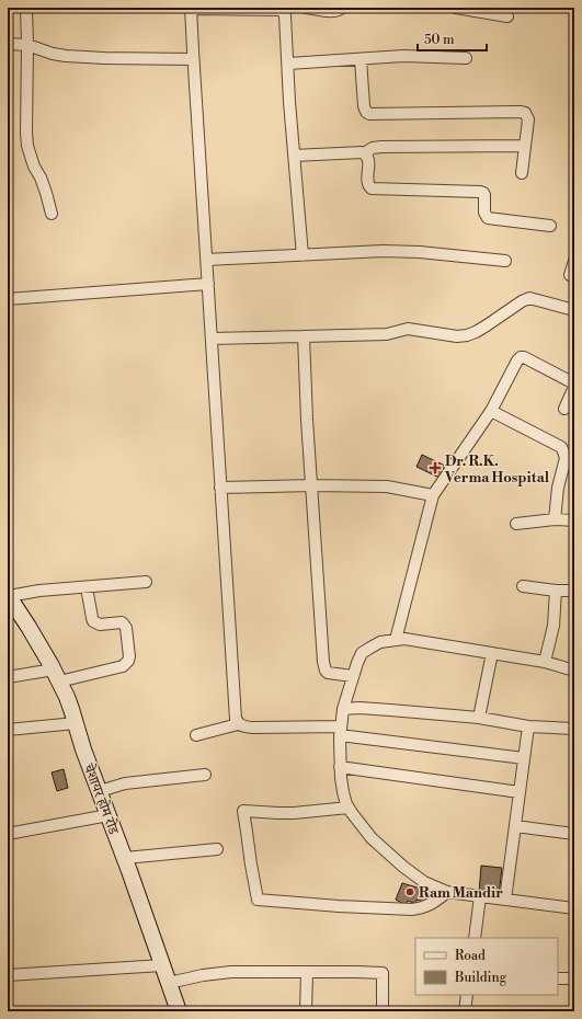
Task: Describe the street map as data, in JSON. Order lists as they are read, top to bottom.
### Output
{
  "streets": {
    "street": ["चेशायर होम रोड"]
  },
  "places": {
    "health": ["Dr. R.K. Verma Hospital"],
    "other": ["Ram Mandir"]
  },
  "legend": ["Road", "Building"],
  "scale_bar": "50 m"
}
